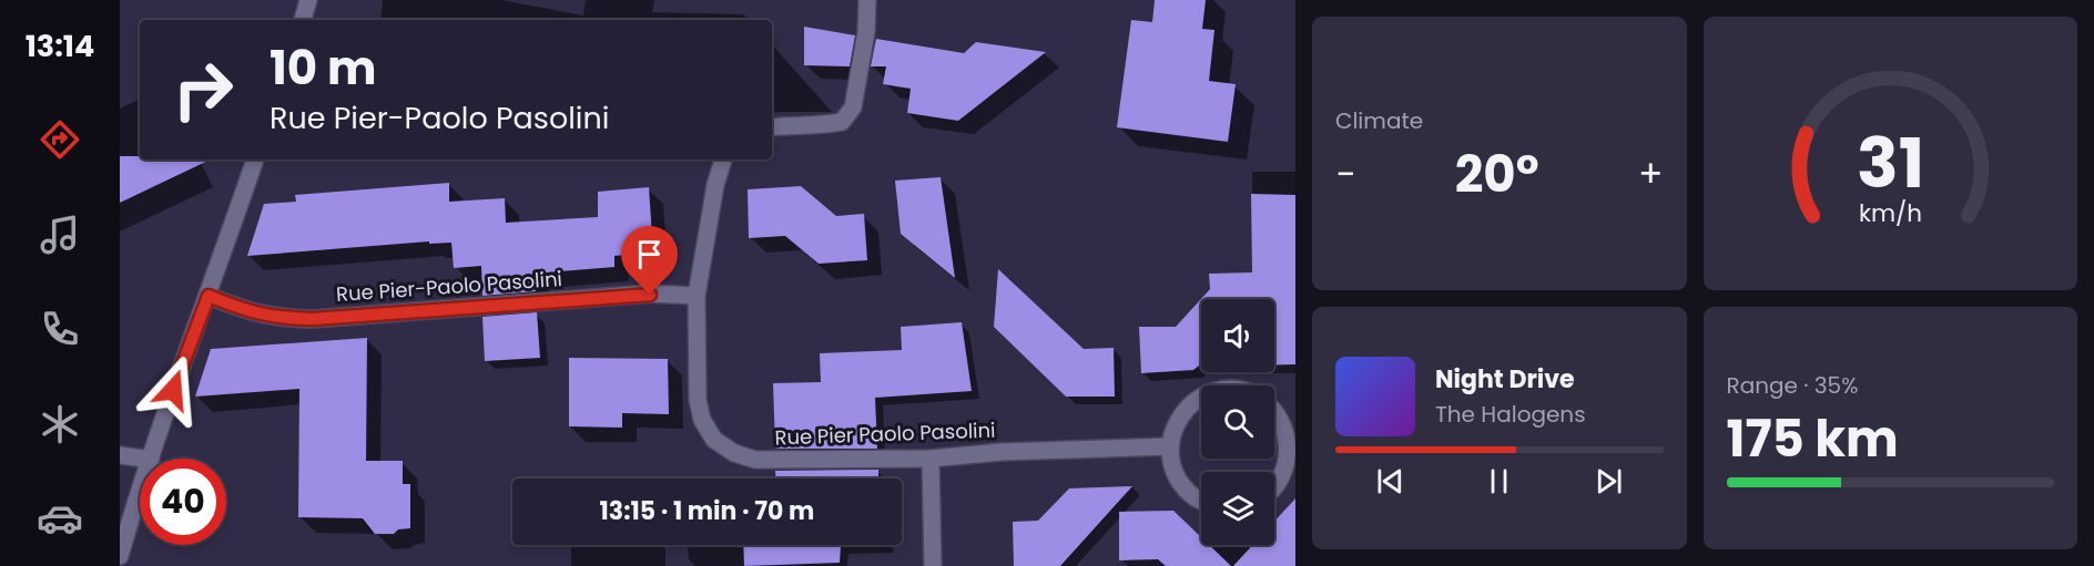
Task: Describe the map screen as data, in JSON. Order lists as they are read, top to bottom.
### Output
{
  "streets": {
    "street": ["Rue Pier-Paolo Pasolini", "Rue Pier Paolo Pasolini"]
  },
  "crossings": [
    ["Rue Pier-Paolo Pasolini", "Rue Pier Paolo Pasolini"]
  ],
  "page": {
    "tabs": "13:14",
    "tile": [
      "Climate",
      ["Range · 35%", "175 km"]
    ],
    "turn": ["10 m", "Rue Pier-Paolo Pasolini"],
    "heat": ["−", "20°", "+"],
    "song": ["Night Drive", "The Halogens"],
    "limit": "40",
    "trip": "13:15 · 1 min · 70 m",
    "gauge": ["31", "km/h"]
  }
}
